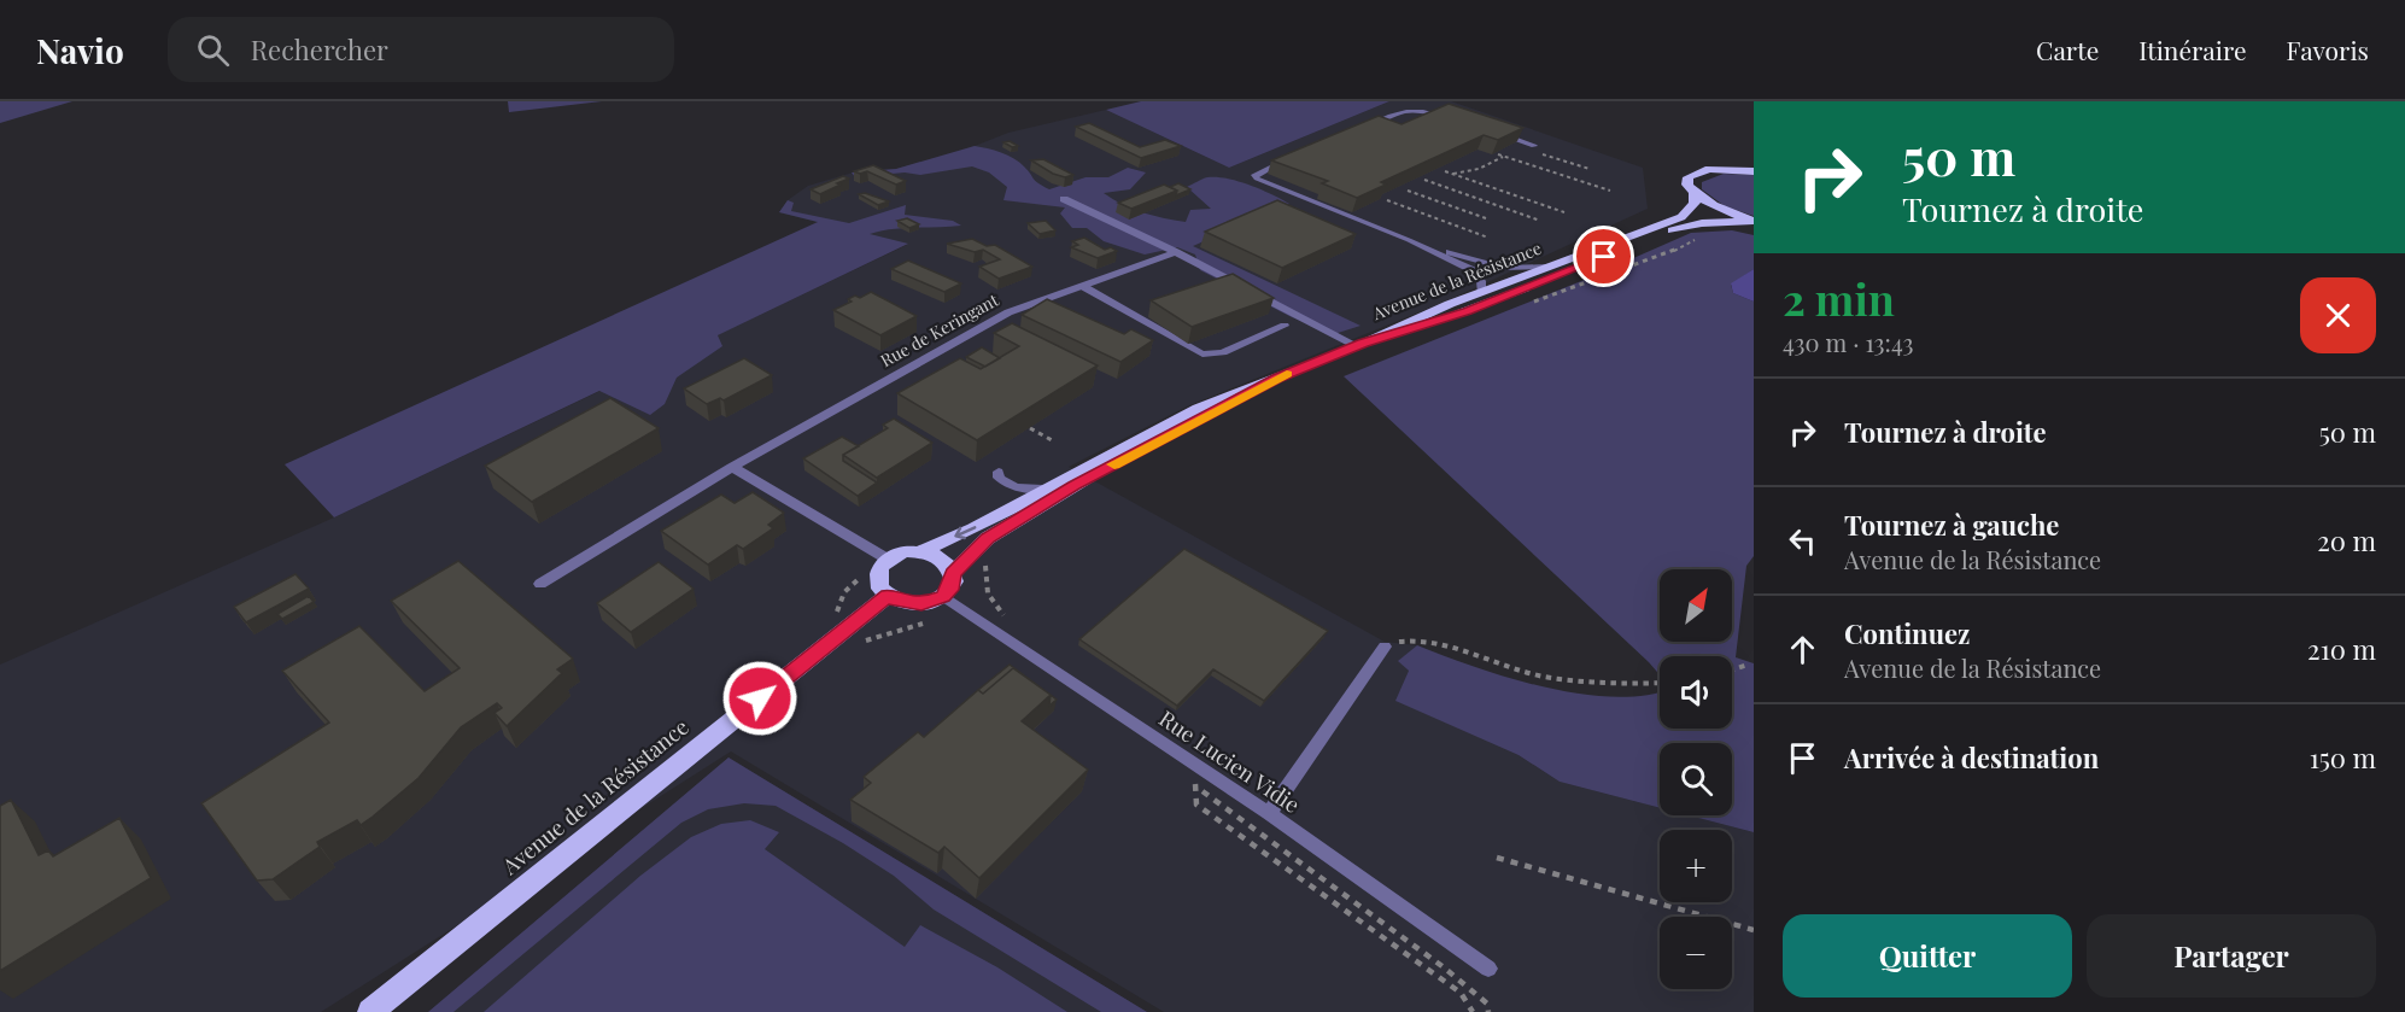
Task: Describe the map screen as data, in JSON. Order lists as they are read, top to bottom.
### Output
{
  "streets": {
    "main road": ["Avenue de la Résistance"],
    "street": ["Rue de Keringant"],
    "lane": ["Rue Lucien Vidie"]
  },
  "crossings": [
    ["Avenue de la Résistance", "Rue Lucien Vidie"]
  ],
  "north": "top right",
  "page": {
    "header": "Navio",
    "search": "Rechercher",
    "nav": ["Carte", "Itinéraire", "Favoris"],
    "turn": ["50 m", "Tournez à droite"],
    "heading": ["2 min", "430 m · 13:43"],
    "list": [
      {
        "name": "Tournez à droite",
        "value": "50 m"
      },
      {
        "name": "Tournez à gauche",
        "note": "Avenue de la Résistance",
        "value": "20 m"
      },
      {
        "name": "Continuez",
        "note": "Avenue de la Résistance",
        "value": "210 m"
      },
      {
        "name": "Arrivée à destination",
        "value": "150 m"
      }
    ],
    "map_buttons": ["+", "−"],
    "buttons": ["Quitter", "Partager"]
  }
}
